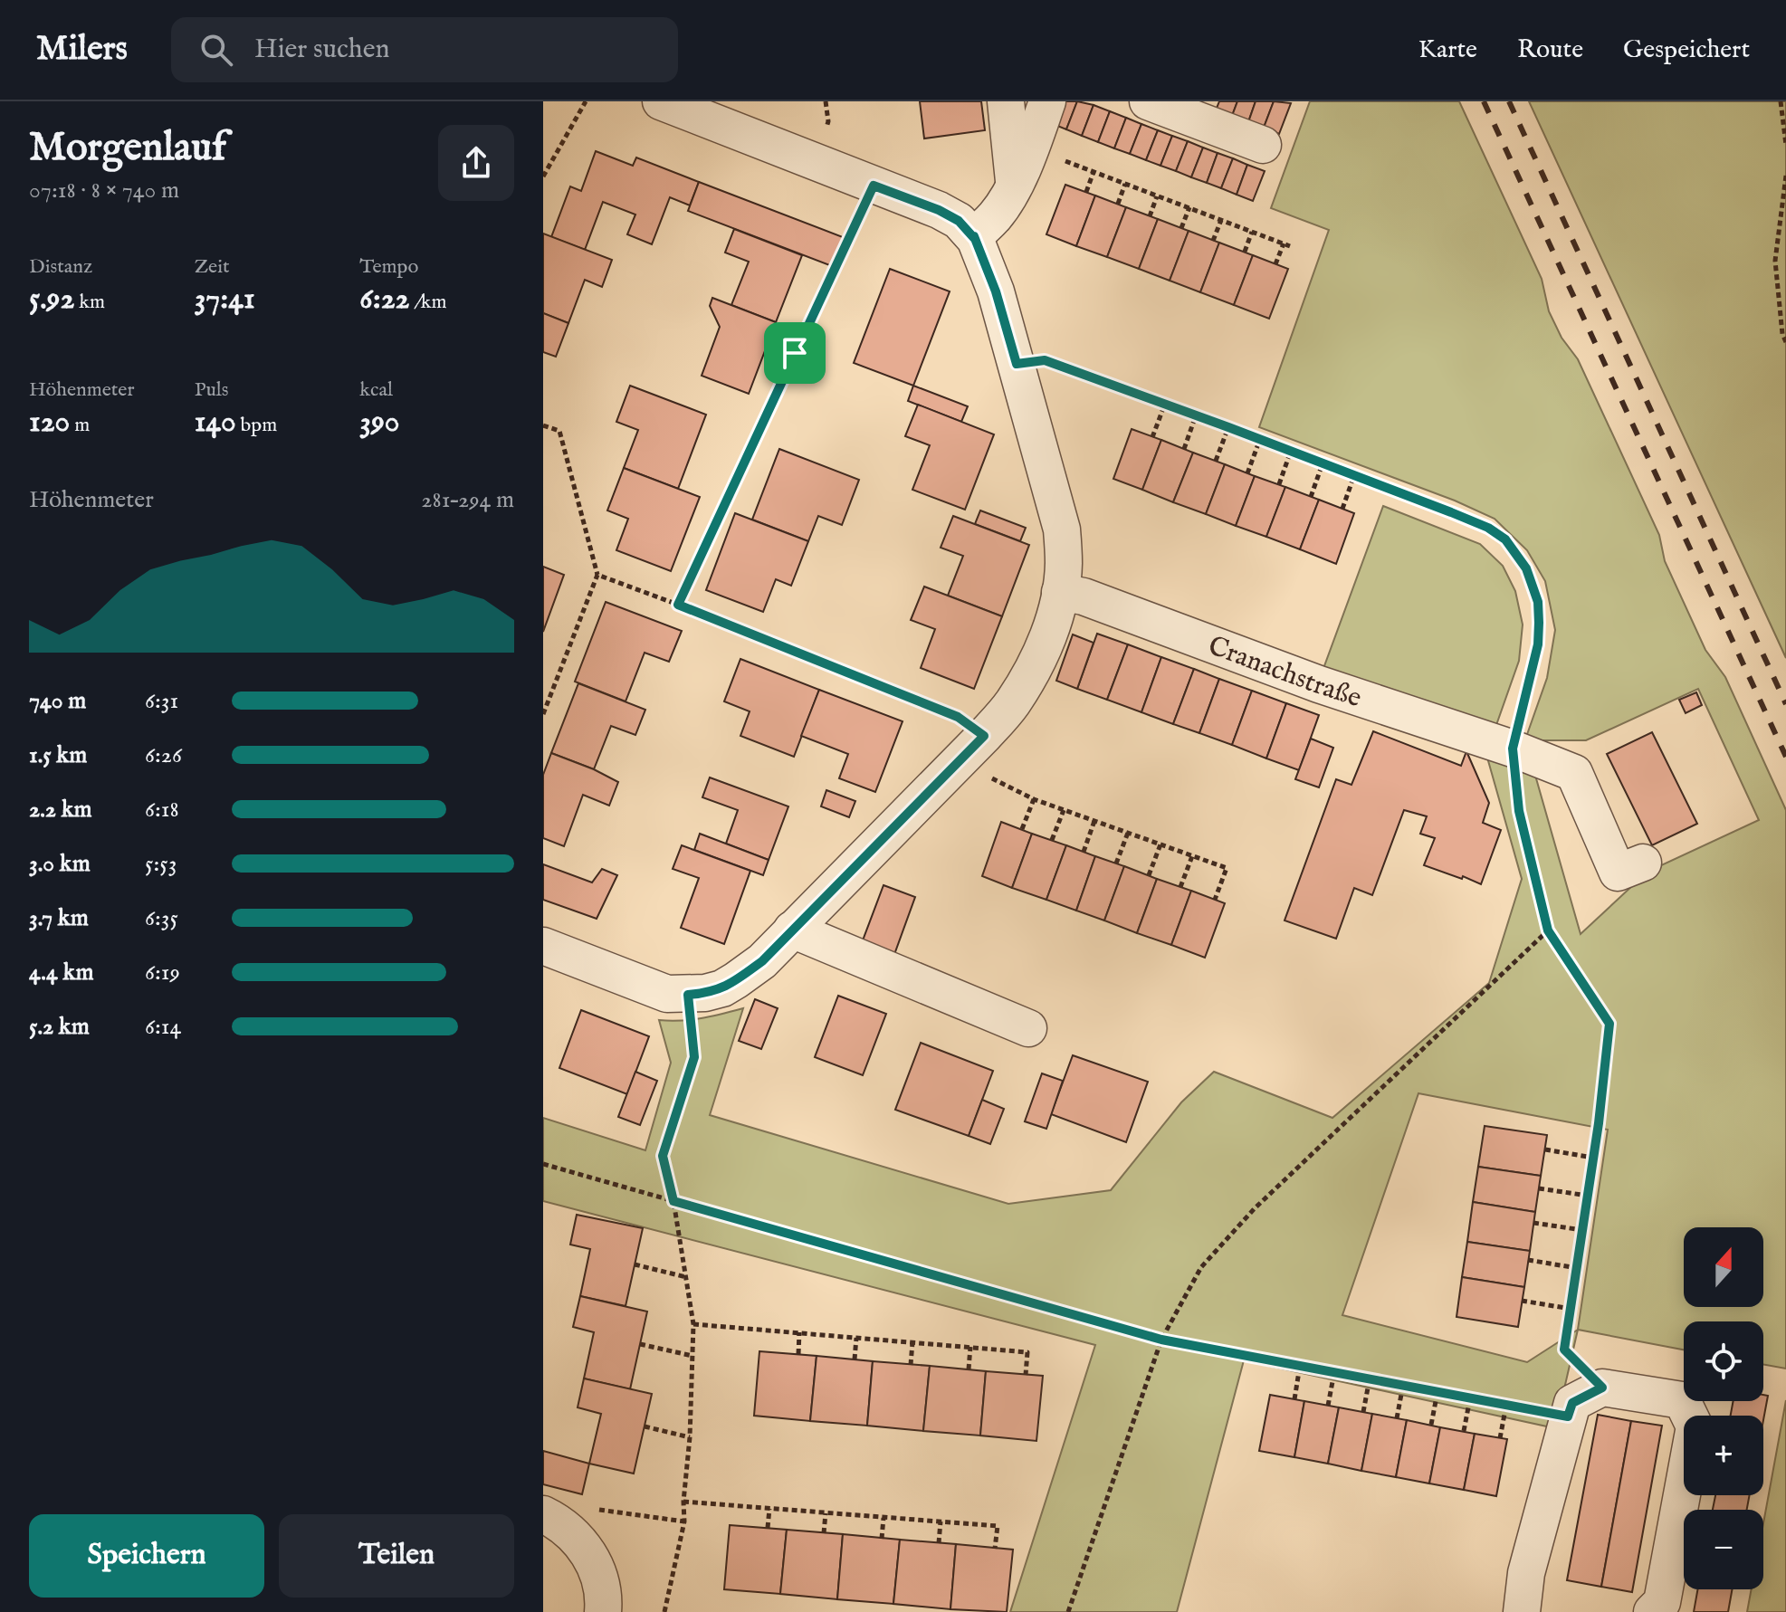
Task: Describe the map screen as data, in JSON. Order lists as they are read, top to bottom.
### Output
{
  "streets": {
    "street": ["Cranachstraße"]
  },
  "north": "top",
  "page": {
    "header": "Milers",
    "search": "Hier suchen",
    "nav": ["Karte", "Route", "Gespeichert"],
    "heading": ["Morgenlauf", "07:18 · 8 × 740 m"],
    "stats": [
      ["Distanz", "5.92 km"],
      ["Zeit", "37:41"],
      ["Tempo", "6:22 /km"],
      ["Höhenmeter", "120 m"],
      ["Puls", "140 bpm"],
      ["kcal", "390"]
    ],
    "chart": ["Höhenmeter", "281–294 m"],
    "list": [
      {
        "name": "740 m",
        "note": "6:31"
      },
      {
        "name": "1.5 km",
        "note": "6:26"
      },
      {
        "name": "2.2 km",
        "note": "6:18"
      },
      {
        "name": "3.0 km",
        "note": "5:53"
      },
      {
        "name": "3.7 km",
        "note": "6:35"
      },
      {
        "name": "4.4 km",
        "note": "6:19"
      },
      {
        "name": "5.2 km",
        "note": "6:14"
      }
    ],
    "map_buttons": ["+", "−"],
    "buttons": ["Speichern", "Teilen"]
  }
}
